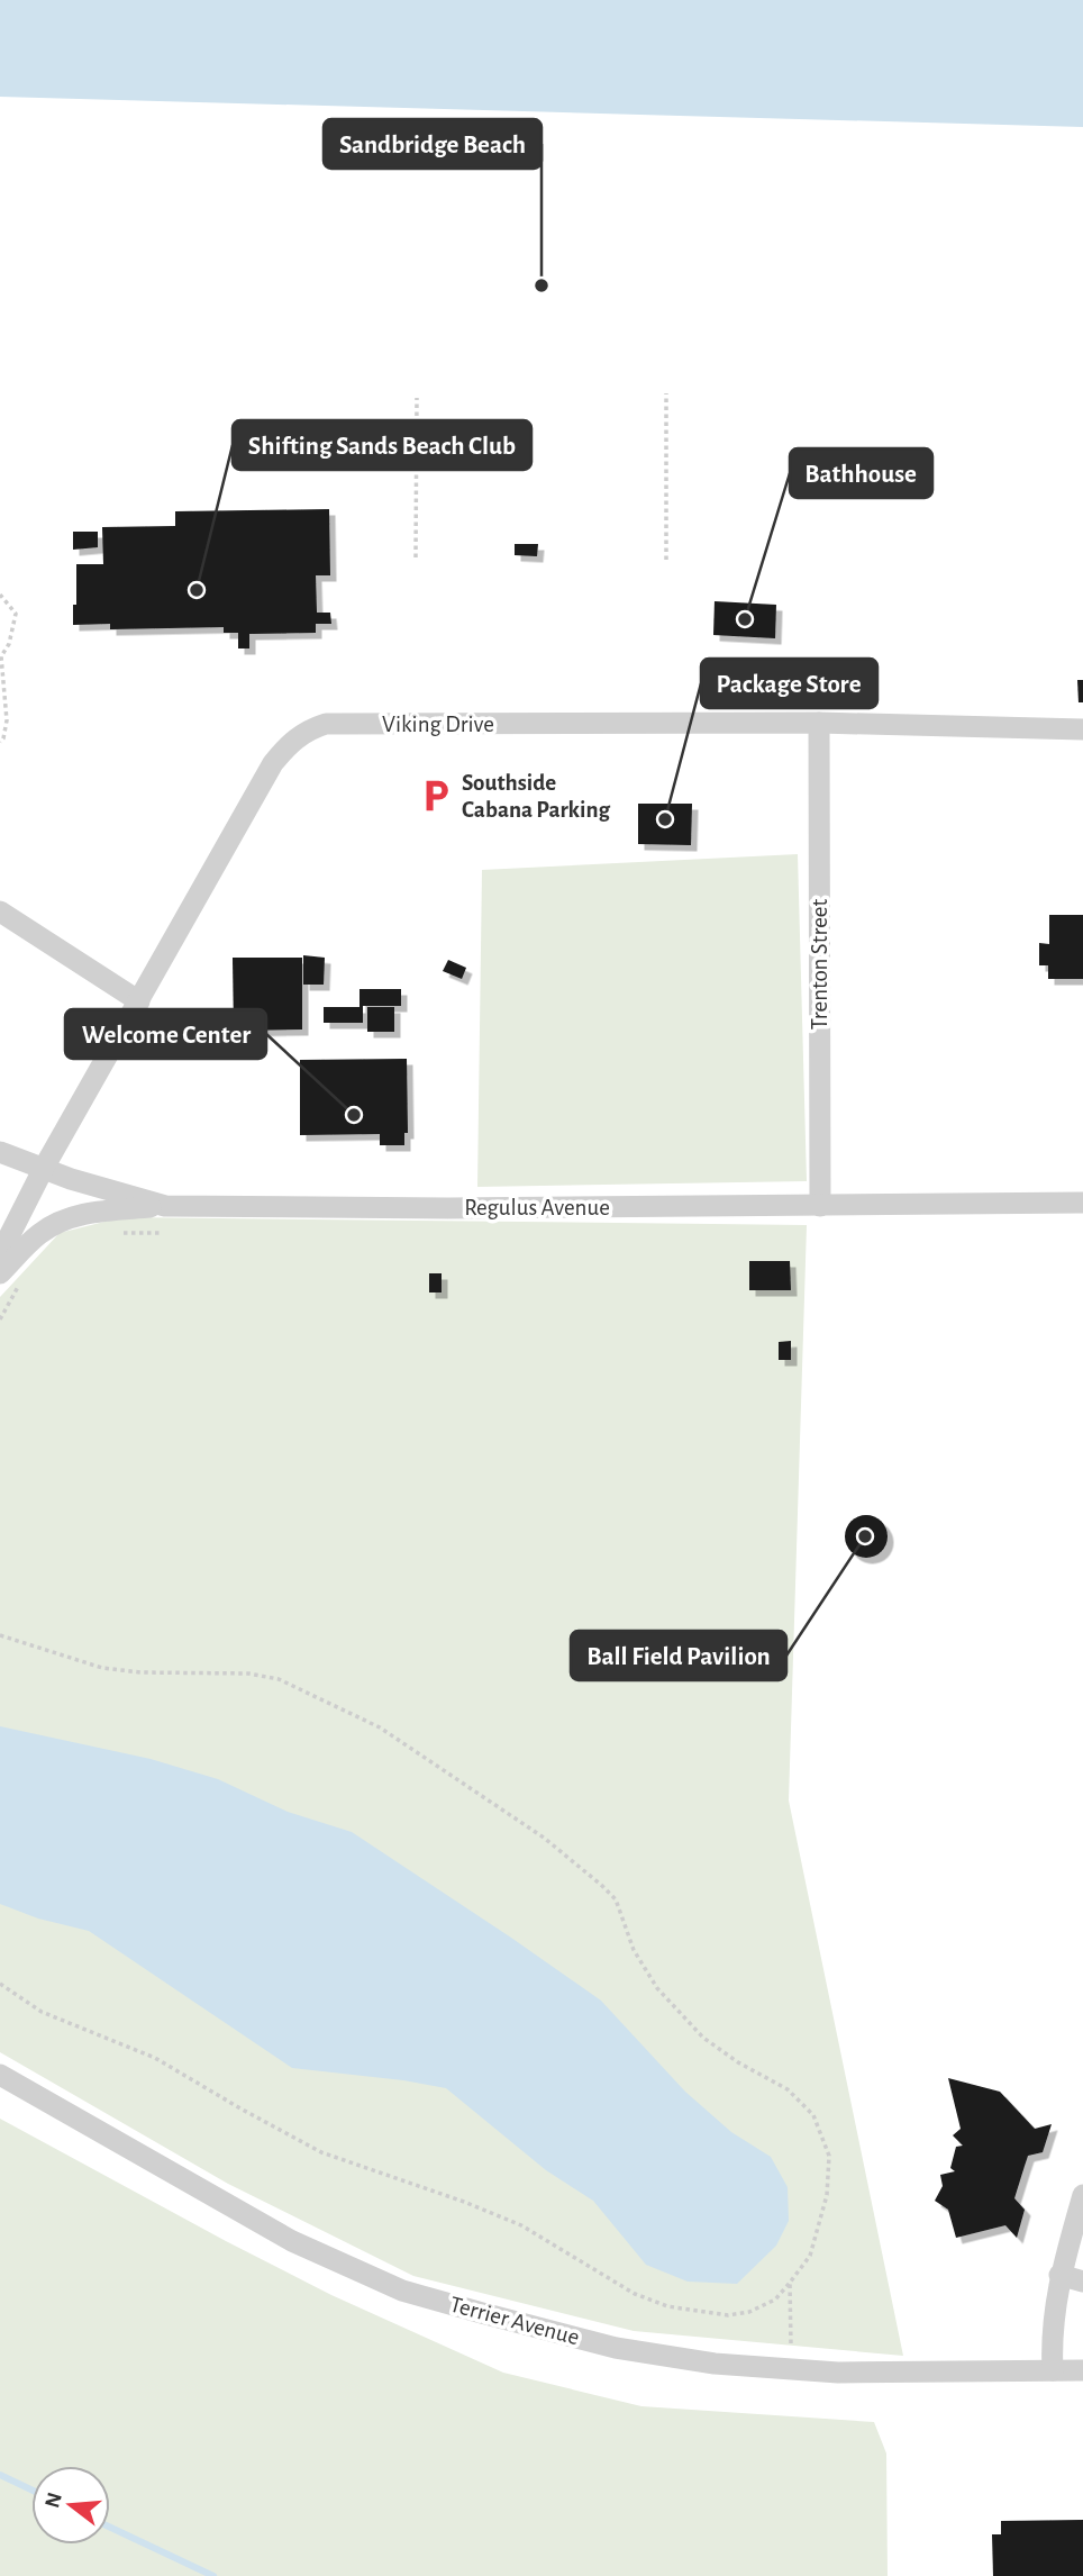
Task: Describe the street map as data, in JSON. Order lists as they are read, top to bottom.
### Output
{
  "streets": {
    "street": [
      "Viking Drive",
      "Trenton Street",
      "Regulus Avenue",
      "Terrier Avenue"
    ]
  },
  "crossings": [
    ["Viking Drive", "Trenton Street"],
    ["Viking Drive", "Regulus Avenue"],
    ["Trenton Street", "Regulus Avenue"]
  ],
  "places": {
    "other": [
      "Sandbridge Beach",
      "Shifting Sands Beach Club",
      "Bathhouse",
      "Package Store",
      "Welcome Center",
      "Ball Field Pavilion"
    ],
    "parking": ["Southside Cabana Parking"]
  },
  "north": "left"
}
